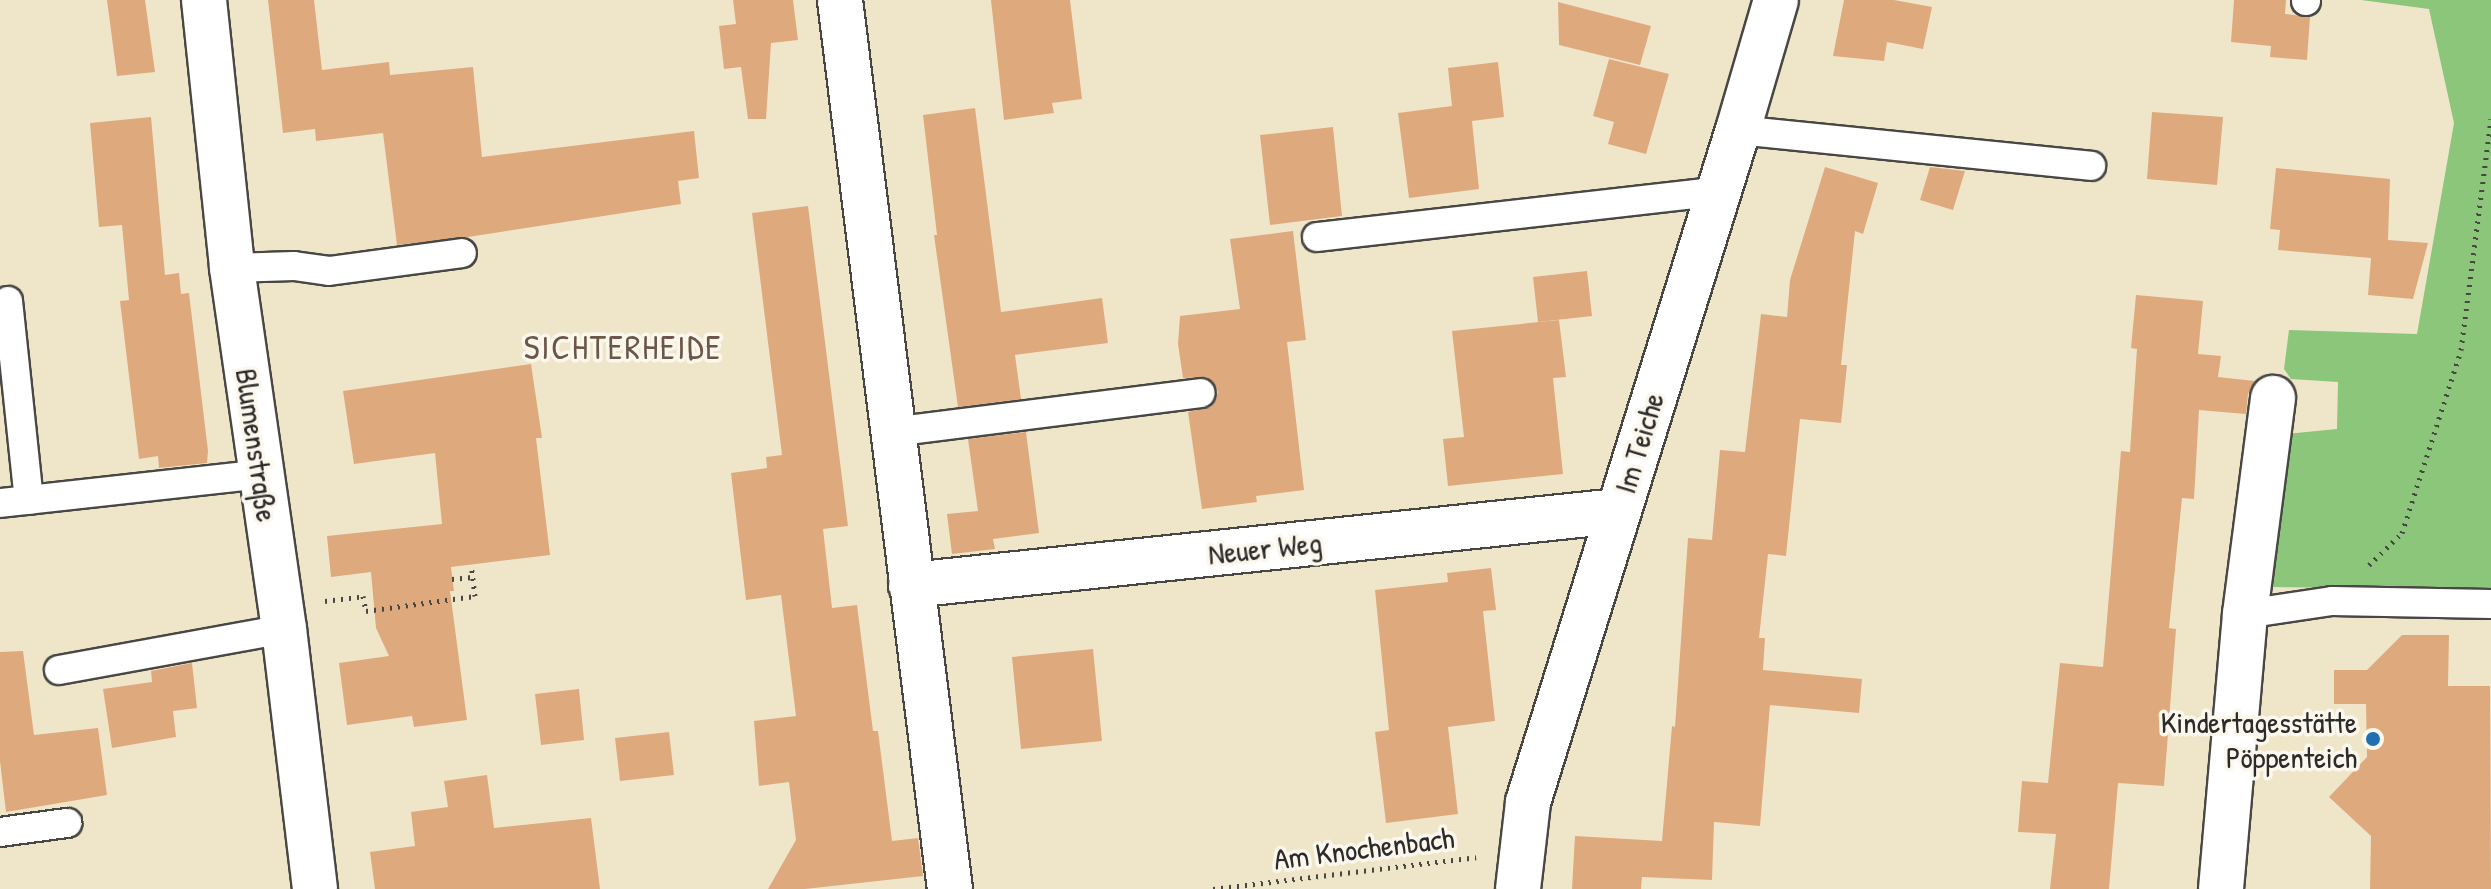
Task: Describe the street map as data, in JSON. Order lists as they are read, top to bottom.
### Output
{
  "streets": {
    "street": ["Im Teiche", "Blumenstraße", "Neuer Weg"],
    "path": ["Am Knochenbach"]
  },
  "crossings": [
    ["Im Teiche", "Neuer Weg"],
    ["Im Teiche", "Am Knochenbach"]
  ],
  "districts": ["SICHTERHEIDE"],
  "places": ["Kindertagesstätte Pöppenteich"]
}
